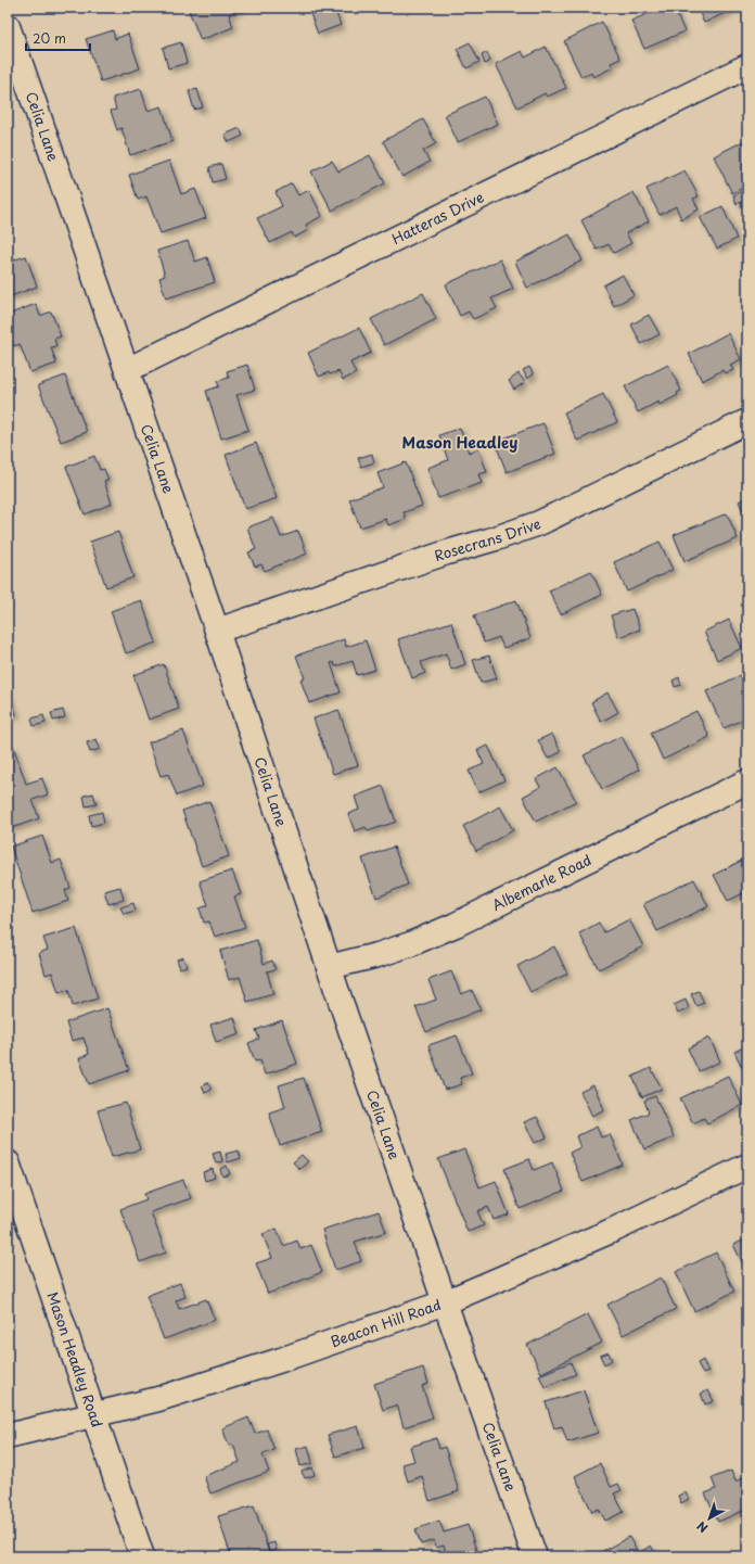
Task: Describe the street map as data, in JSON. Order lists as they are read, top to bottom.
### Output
{
  "streets": {
    "street": [
      "Celia Lane",
      "Hatteras Drive",
      "Rosecrans Drive",
      "Albemarle Road",
      "Beacon Hill Road",
      "Mason Headley Road"
    ]
  },
  "crossings": [
    ["Celia Lane", "Hatteras Drive"],
    ["Celia Lane", "Rosecrans Drive"],
    ["Celia Lane", "Albemarle Road"],
    ["Celia Lane", "Beacon Hill Road"],
    ["Beacon Hill Road", "Mason Headley Road"]
  ],
  "districts": ["Mason Headley"],
  "scale_bar": "20 m",
  "north": "bottom left"
}
